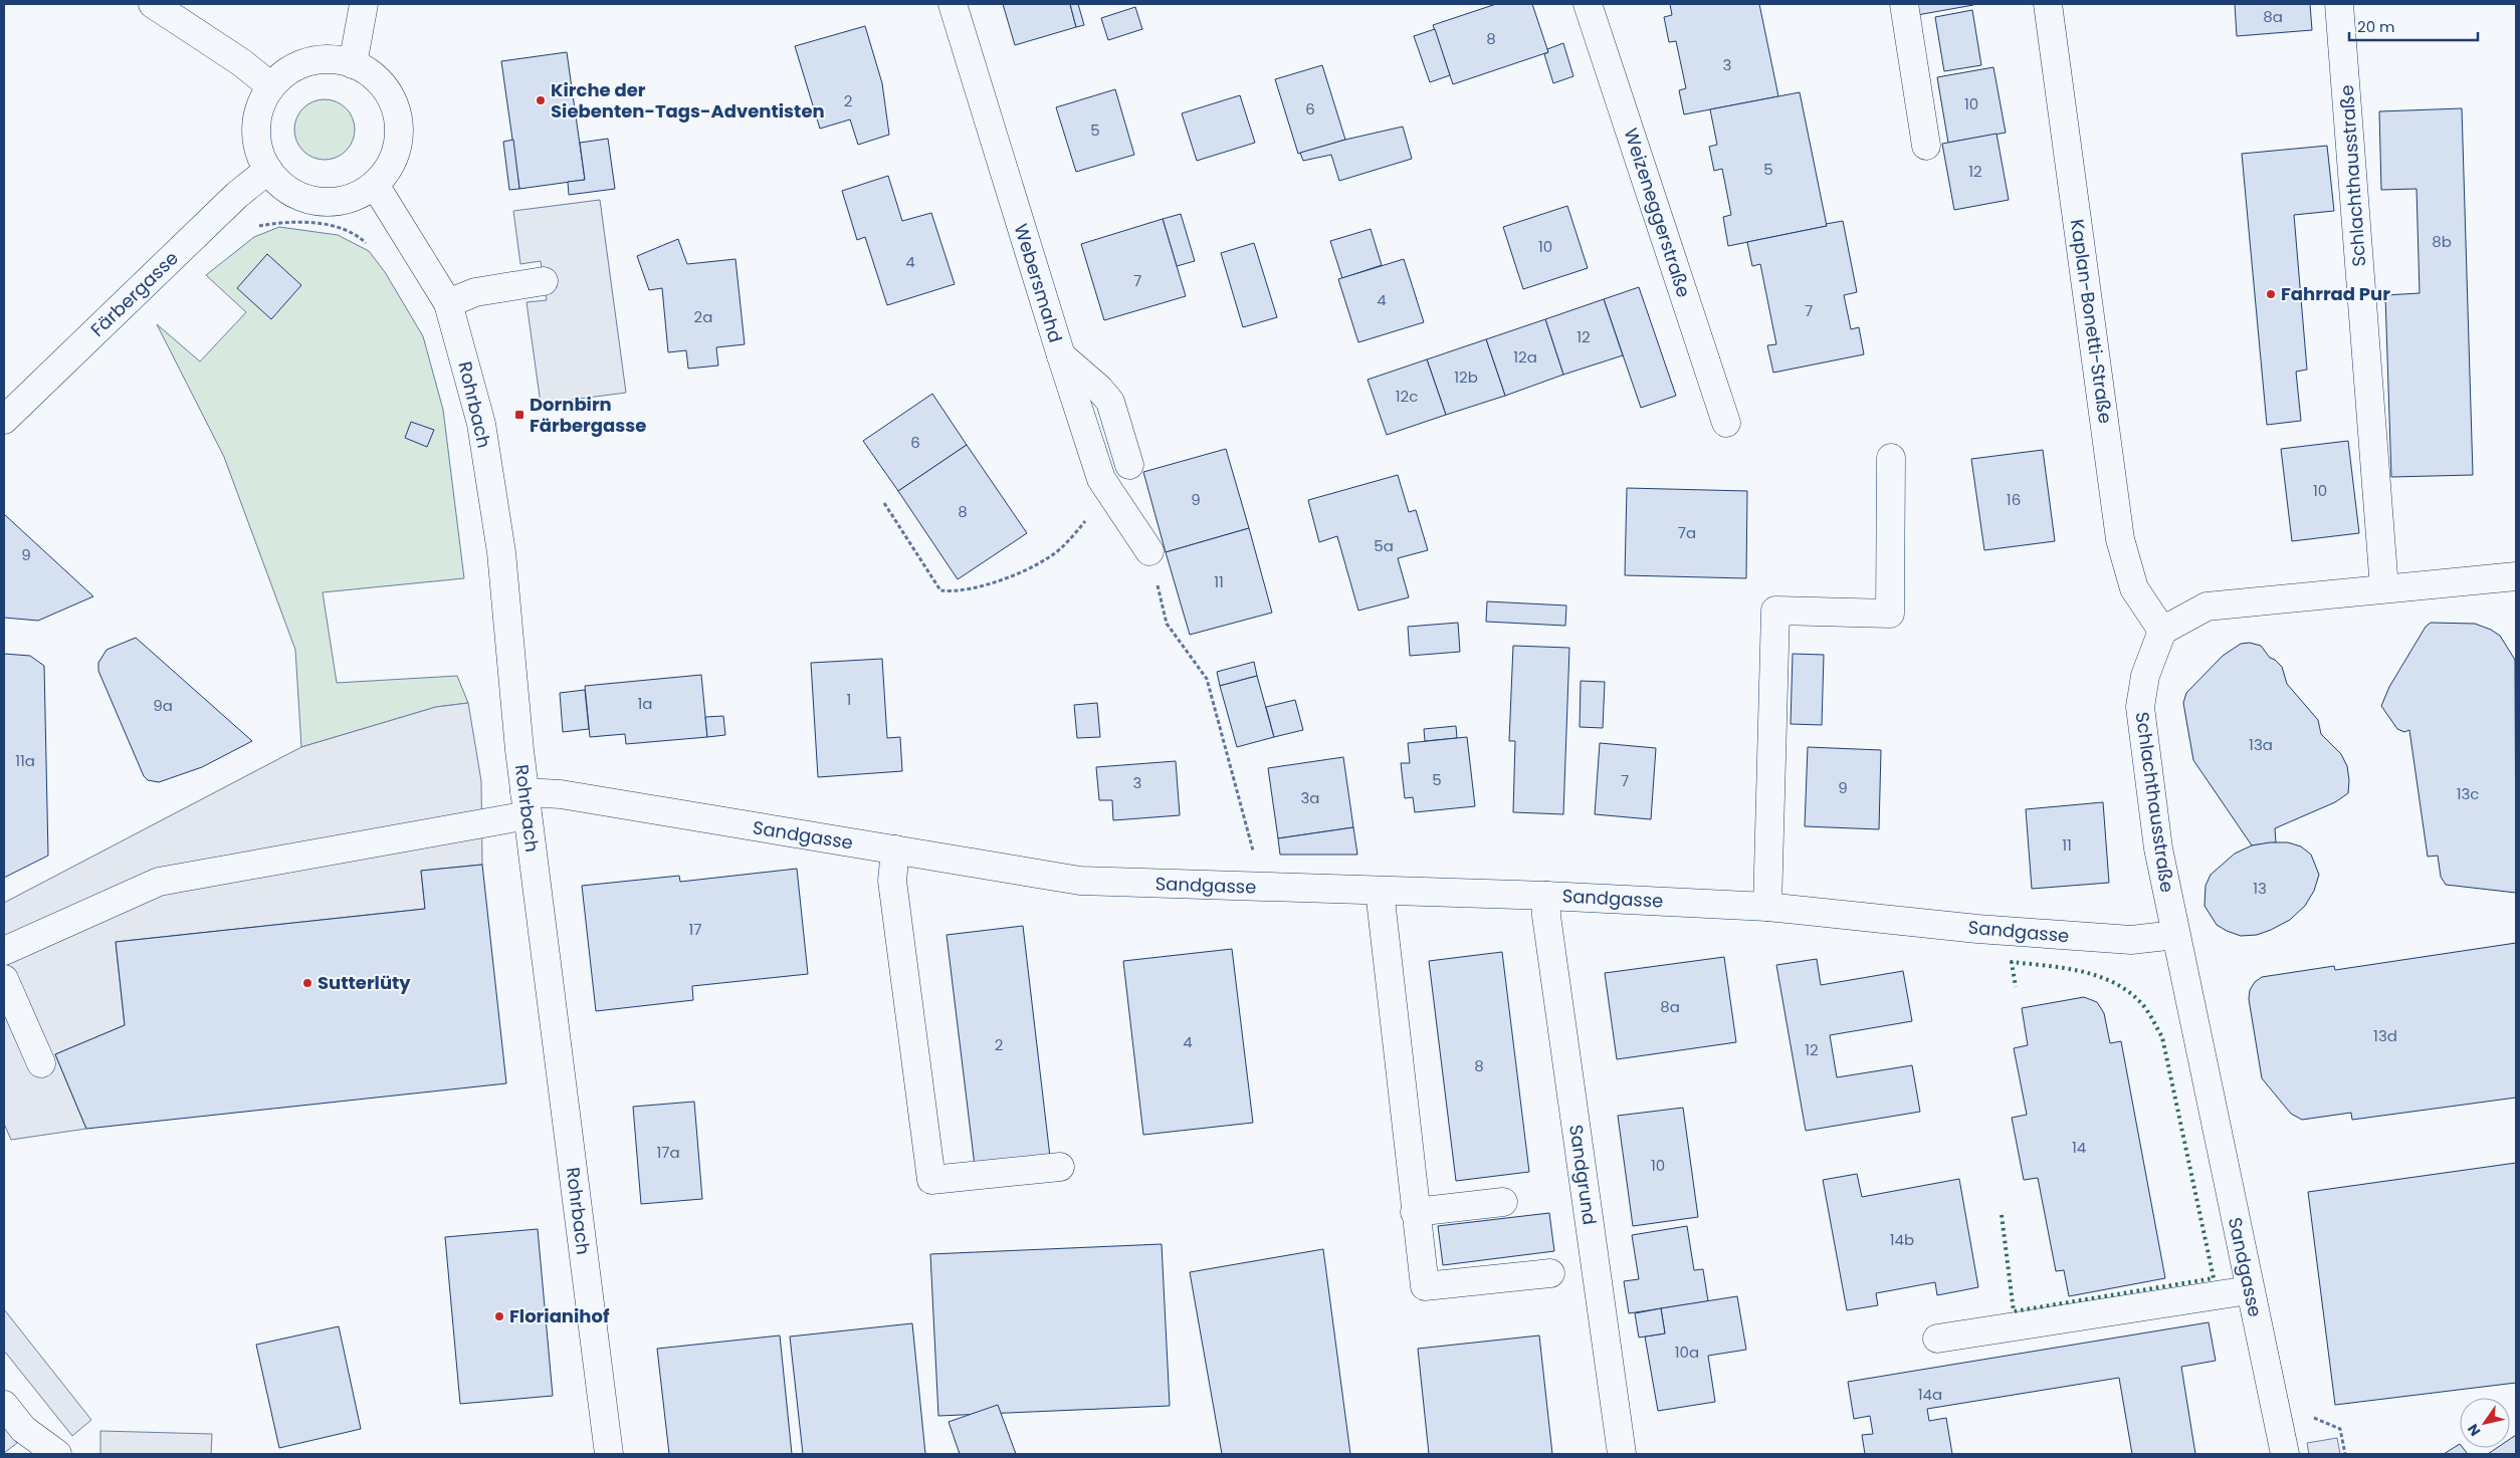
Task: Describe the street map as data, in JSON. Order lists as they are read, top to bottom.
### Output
{
  "streets": {
    "street": [
      "Schlachthausstraße",
      "Weizeneggerstraße",
      "Webersmahd",
      "Färbergasse",
      "Kaplan-Bonetti-Straße",
      "Rohrbach",
      "Sandgasse",
      "Sandgrund"
    ]
  },
  "crossings": [
    ["Schlachthausstraße", "Kaplan-Bonetti-Straße"],
    ["Schlachthausstraße", "Sandgasse"],
    ["Färbergasse", "Rohrbach"],
    ["Rohrbach", "Sandgasse"],
    ["Sandgasse", "Sandgrund"]
  ],
  "places": {
    "other": [
      "Kirche der Siebenten-Tags-Adventisten",
      "Fahrrad Pur",
      "Sutterlüty",
      "Florianihof"
    ],
    "transit": ["Dornbirn Färbergasse"]
  },
  "house_numbers": [
    "8a",
    "8",
    "3",
    "2",
    "10",
    "6",
    "5",
    "5",
    "12",
    "8b",
    "10",
    "4",
    "7",
    "4",
    "7",
    "2a",
    "12",
    "12a",
    "12b",
    "12c",
    "6",
    "10",
    "9",
    "16",
    "8",
    "7a",
    "5a",
    "9",
    "11",
    "1",
    "1a",
    "9a",
    "13a",
    "11a",
    "5",
    "7",
    "3",
    "9",
    "13c",
    "3a",
    "11",
    "13",
    "17",
    "8a",
    "13d",
    "4",
    "2",
    "12",
    "8",
    "14",
    "17a",
    "10",
    "14b",
    "10a",
    "14a"
  ],
  "scale_bar": "20 m",
  "north": "bottom left"
}
